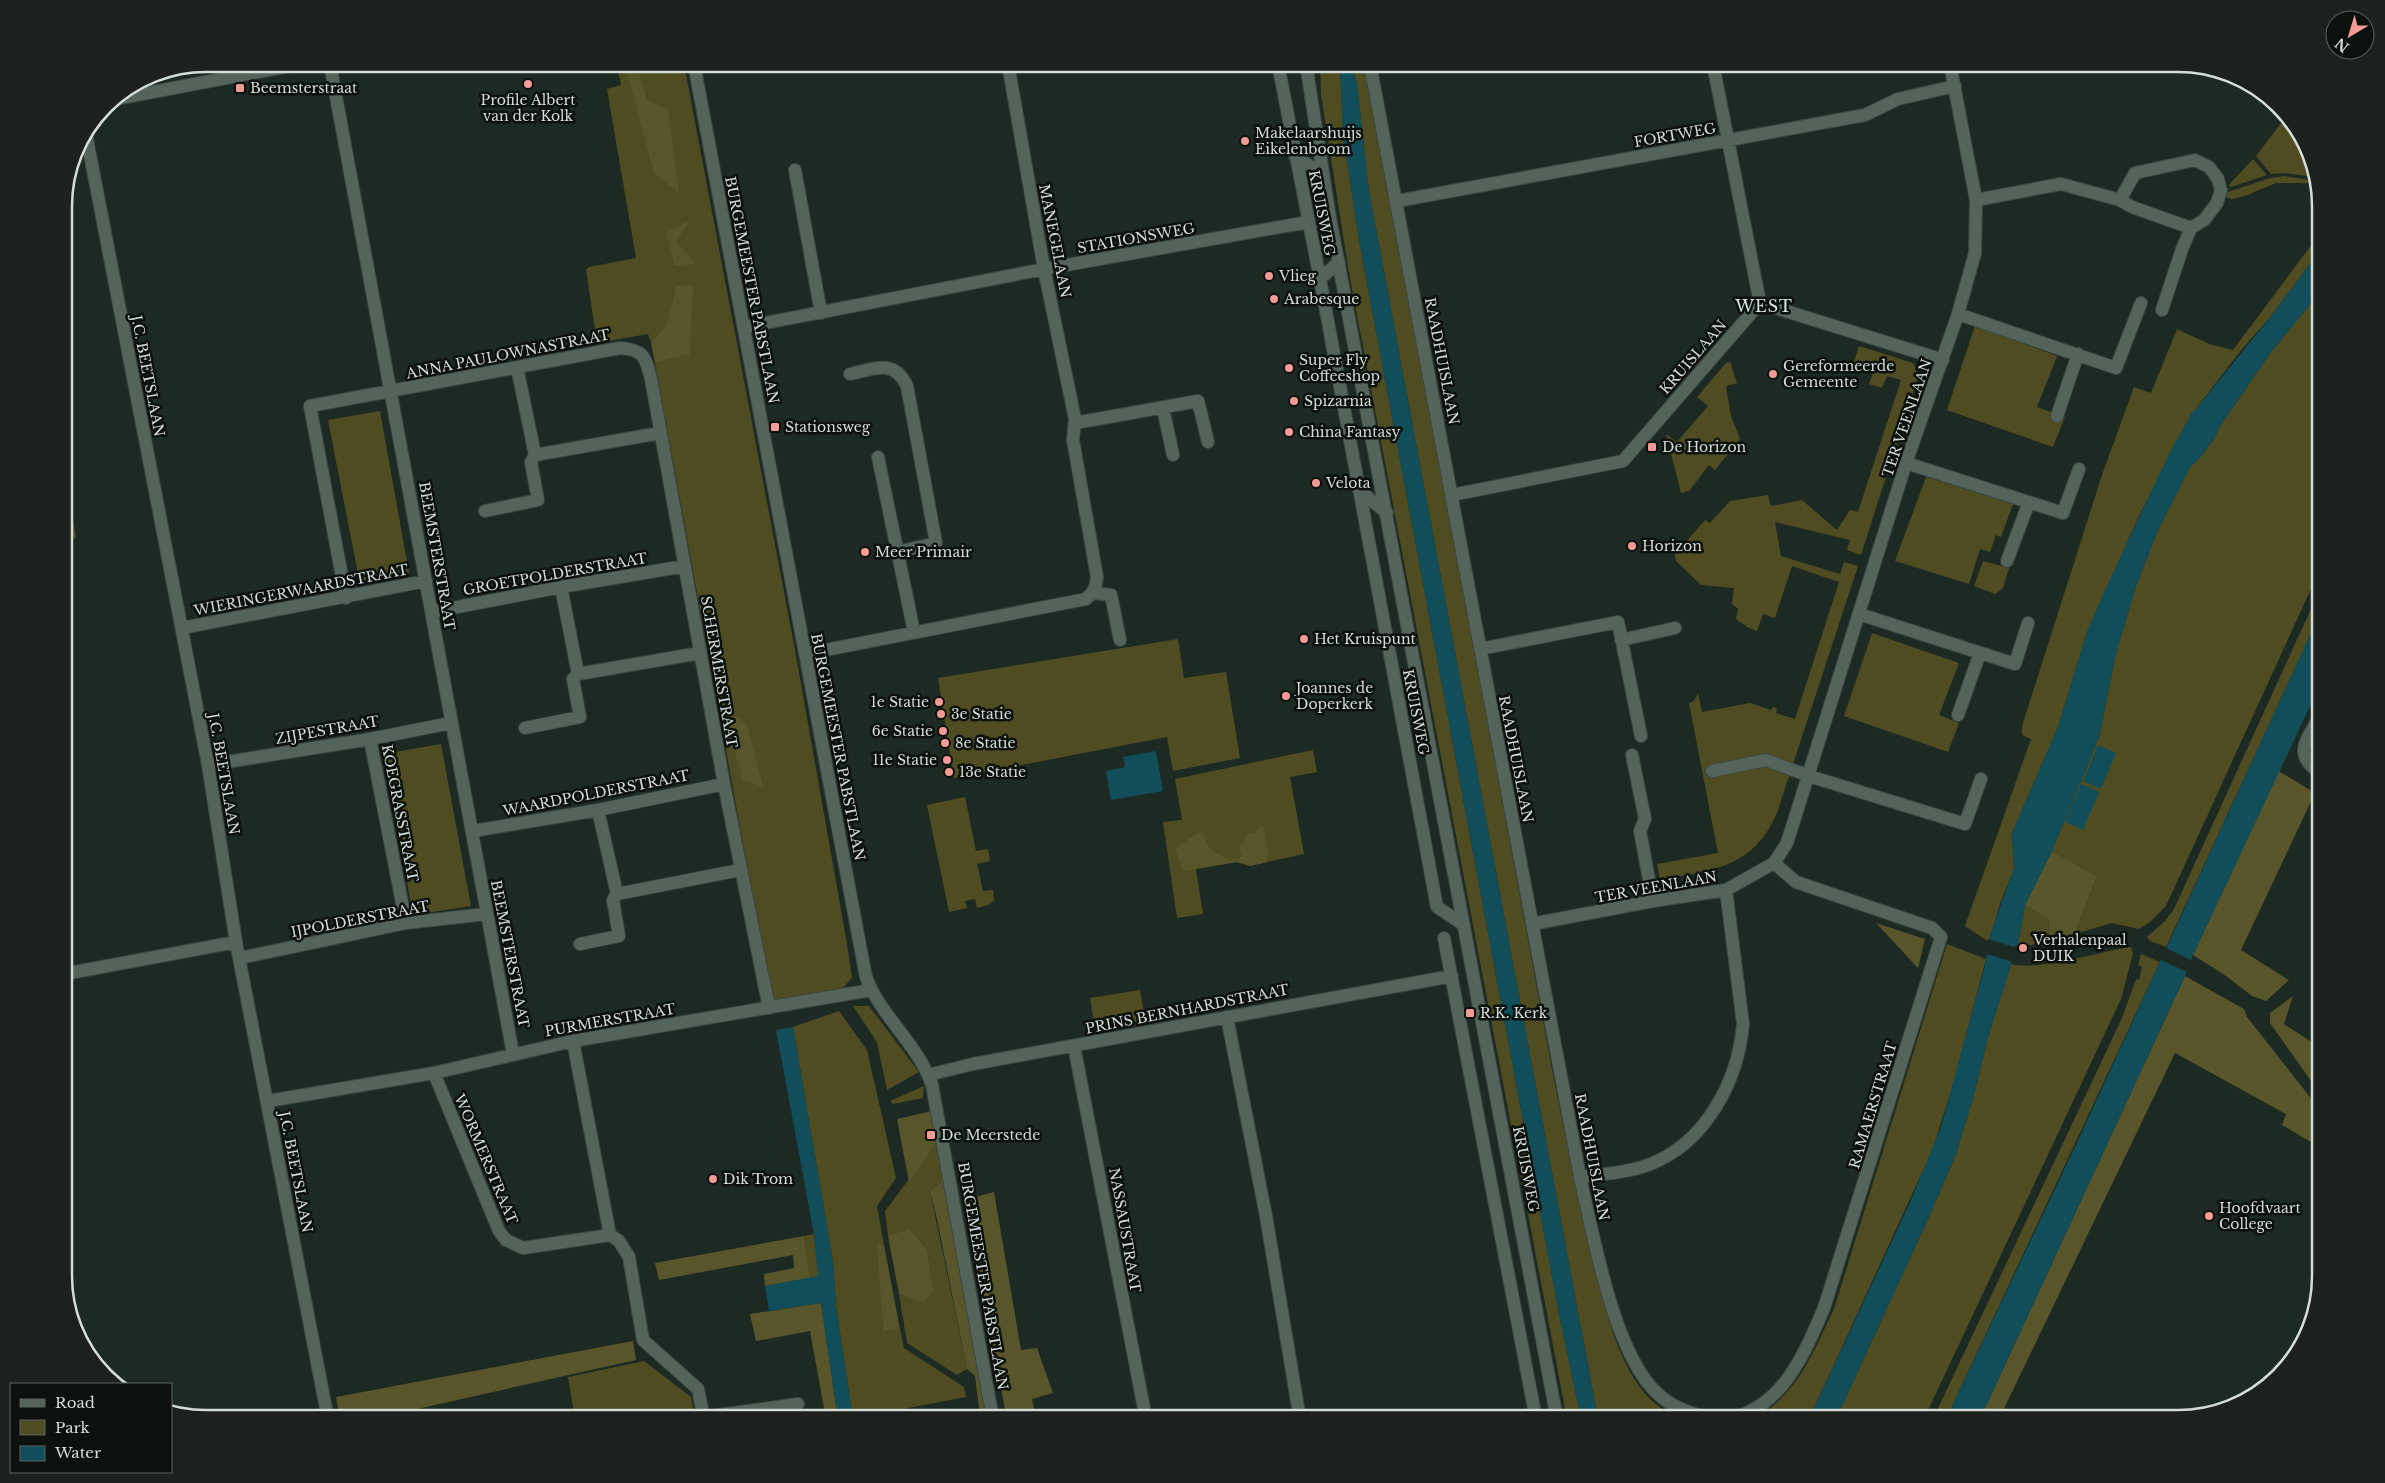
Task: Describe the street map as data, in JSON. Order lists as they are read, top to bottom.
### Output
{
  "streets": {
    "street": [
      "FORTWEG",
      "KRUISWEG",
      "STATIONSWEG",
      "MANEGELAAN",
      "BURGEMEESTER PABSTLAAN",
      "ANNA PAULOWNASTRAAT",
      "KRUISLAAN",
      "RAADHUISLAAN",
      "J.C. BEETSLAAN",
      "TER VEENLAAN",
      "BEEMSTERSTRAAT",
      "GROETPOLDERSTRAAT",
      "WIERINGERWAARDSTRAAT",
      "SCHERMERSTRAAT",
      "ZIJPESTRAAT",
      "WAARDPOLDERSTRAAT",
      "KOEGRASSTRAAT",
      "IJPOLDERSTRAAT",
      "PRINS BERNHARDSTRAAT",
      "PURMERSTRAAT",
      "RAMAERSTRAAT",
      "WORMERSTRAAT",
      "NASSAUSTRAAT"
    ]
  },
  "crossings": [
    ["FORTWEG", "RAADHUISLAAN"],
    ["FORTWEG", "TER VEENLAAN"],
    ["KRUISWEG", "STATIONSWEG"],
    ["STATIONSWEG", "MANEGELAAN"],
    ["STATIONSWEG", "BURGEMEESTER PABSTLAAN"],
    ["BURGEMEESTER PABSTLAAN", "PRINS BERNHARDSTRAAT"],
    ["BURGEMEESTER PABSTLAAN", "PURMERSTRAAT"],
    ["ANNA PAULOWNASTRAAT", "BEEMSTERSTRAAT"],
    ["ANNA PAULOWNASTRAAT", "WIERINGERWAARDSTRAAT"],
    ["ANNA PAULOWNASTRAAT", "SCHERMERSTRAAT"],
    ["KRUISLAAN", "RAADHUISLAAN"],
    ["RAADHUISLAAN", "TER VEENLAAN"],
    ["J.C. BEETSLAAN", "WIERINGERWAARDSTRAAT"],
    ["J.C. BEETSLAAN", "ZIJPESTRAAT"],
    ["J.C. BEETSLAAN", "IJPOLDERSTRAAT"],
    ["J.C. BEETSLAAN", "PURMERSTRAAT"],
    ["TER VEENLAAN", "RAMAERSTRAAT"],
    ["BEEMSTERSTRAAT", "GROETPOLDERSTRAAT"],
    ["BEEMSTERSTRAAT", "WIERINGERWAARDSTRAAT"],
    ["BEEMSTERSTRAAT", "ZIJPESTRAAT"],
    ["BEEMSTERSTRAAT", "WAARDPOLDERSTRAAT"],
    ["BEEMSTERSTRAAT", "IJPOLDERSTRAAT"],
    ["BEEMSTERSTRAAT", "PURMERSTRAAT"],
    ["GROETPOLDERSTRAAT", "SCHERMERSTRAAT"],
    ["SCHERMERSTRAAT", "WAARDPOLDERSTRAAT"],
    ["SCHERMERSTRAAT", "PURMERSTRAAT"],
    ["ZIJPESTRAAT", "KOEGRASSTRAAT"],
    ["KOEGRASSTRAAT", "IJPOLDERSTRAAT"],
    ["PRINS BERNHARDSTRAAT", "NASSAUSTRAAT"],
    ["PURMERSTRAAT", "WORMERSTRAAT"]
  ],
  "districts": ["WEST"],
  "places": {
    "other": [
      "Profile Albert van der Kolk",
      "Makelaarshuijs Eikelenboom",
      "Vlieg",
      "Arabesque",
      "Super Fly Coffeeshop",
      "Gereformeerde Gemeente",
      "Spizarnia",
      "China Fantasy",
      "Velota",
      "Horizon",
      "Meer Primair",
      "Het Kruispunt",
      "Joannes de Doperkerk",
      "1e Statie",
      "3e Statie",
      "6e Statie",
      "8e Statie",
      "11e Statie",
      "13e Statie",
      "Verhalenpaal DUIK",
      "Dik Trom",
      "Hoofdvaart College"
    ],
    "transit": [
      "Beemsterstraat",
      "Stationsweg",
      "De Horizon",
      "R.K. Kerk",
      "De Meerstede"
    ]
  },
  "legend": ["Road", "Park", "Water"],
  "north": "bottom left"
}
